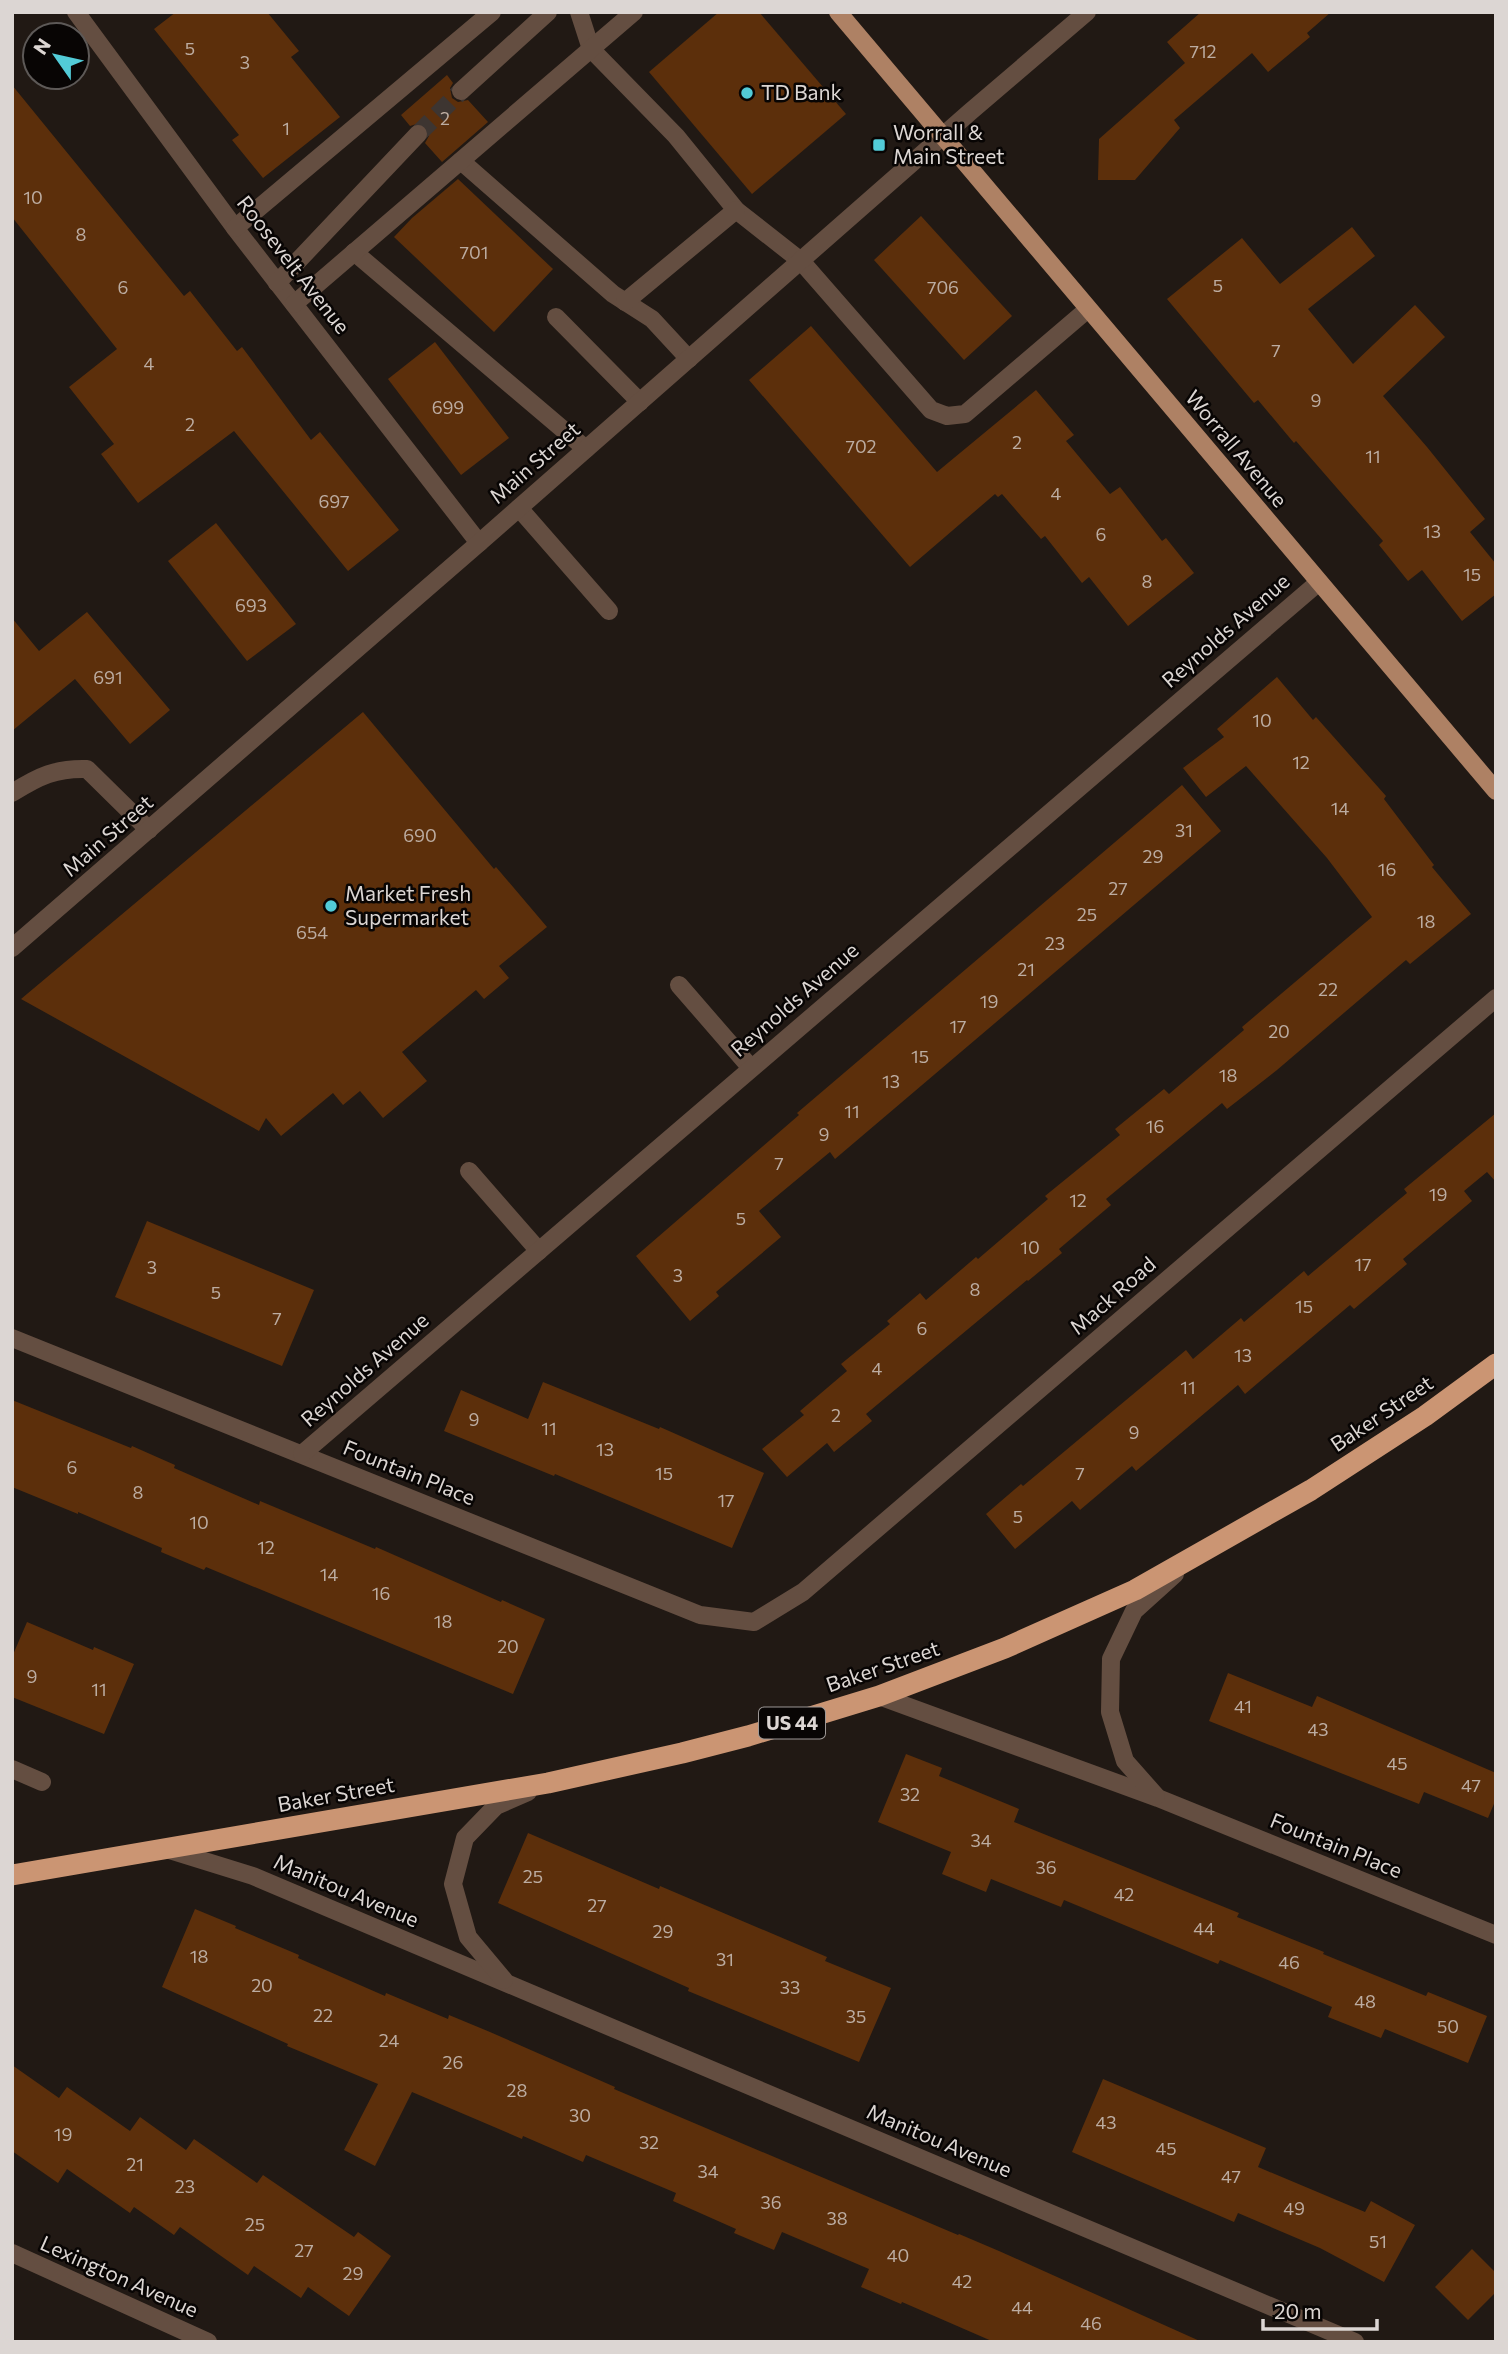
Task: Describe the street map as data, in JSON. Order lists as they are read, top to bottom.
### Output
{
  "streets": {
    "highway": ["Baker Street", "US 44"],
    "main road": ["Worrall Avenue"],
    "street": [
      "Roosevelt Avenue",
      "Main Street",
      "Reynolds Avenue",
      "Mack Road",
      "Fountain Place",
      "Manitou Avenue",
      "Lexington Avenue"
    ]
  },
  "crossings": [
    ["Roosevelt Avenue", "Main Street"],
    ["Worrall Avenue", "Main Street"],
    ["Worrall Avenue", "Reynolds Avenue"],
    ["Reynolds Avenue", "Fountain Place"],
    ["Mack Road", "Fountain Place"],
    ["Baker Street", "Fountain Place"],
    ["Baker Street", "Manitou Avenue"]
  ],
  "places": {
    "other": ["TD Bank", "Market Fresh Supermarket"],
    "transit": ["Worrall & Main Street"]
  },
  "house_numbers": [
    "5",
    "712",
    "3",
    "2",
    "1",
    "10",
    "8",
    "701",
    "5",
    "6",
    "706",
    "7",
    "4",
    "9",
    "699",
    "2",
    "2",
    "702",
    "11",
    "4",
    "697",
    "13",
    "6",
    "15",
    "8",
    "693",
    "691",
    "10",
    "12",
    "14",
    "31",
    "690",
    "29",
    "16",
    "27",
    "25",
    "18",
    "654",
    "23",
    "21",
    "22",
    "19",
    "17",
    "20",
    "15",
    "18",
    "13",
    "11",
    "16",
    "9",
    "7",
    "19",
    "12",
    "5",
    "10",
    "17",
    "3",
    "3",
    "8",
    "5",
    "15",
    "7",
    "6",
    "13",
    "4",
    "11",
    "2",
    "9",
    "11",
    "9",
    "13",
    "6",
    "15",
    "7",
    "8",
    "17",
    "5",
    "10",
    "12",
    "14",
    "16",
    "18",
    "20",
    "9",
    "11",
    "41",
    "43",
    "45",
    "47",
    "32",
    "34",
    "36",
    "25",
    "42",
    "27",
    "44",
    "29",
    "18",
    "31",
    "46",
    "20",
    "33",
    "48",
    "22",
    "35",
    "50",
    "24",
    "26",
    "28",
    "30",
    "43",
    "19",
    "32",
    "45",
    "21",
    "34",
    "47",
    "23",
    "36",
    "49",
    "38",
    "25",
    "51",
    "27",
    "40",
    "29",
    "42",
    "44",
    "46"
  ],
  "scale_bar": "20 m",
  "north": "top left"
}
